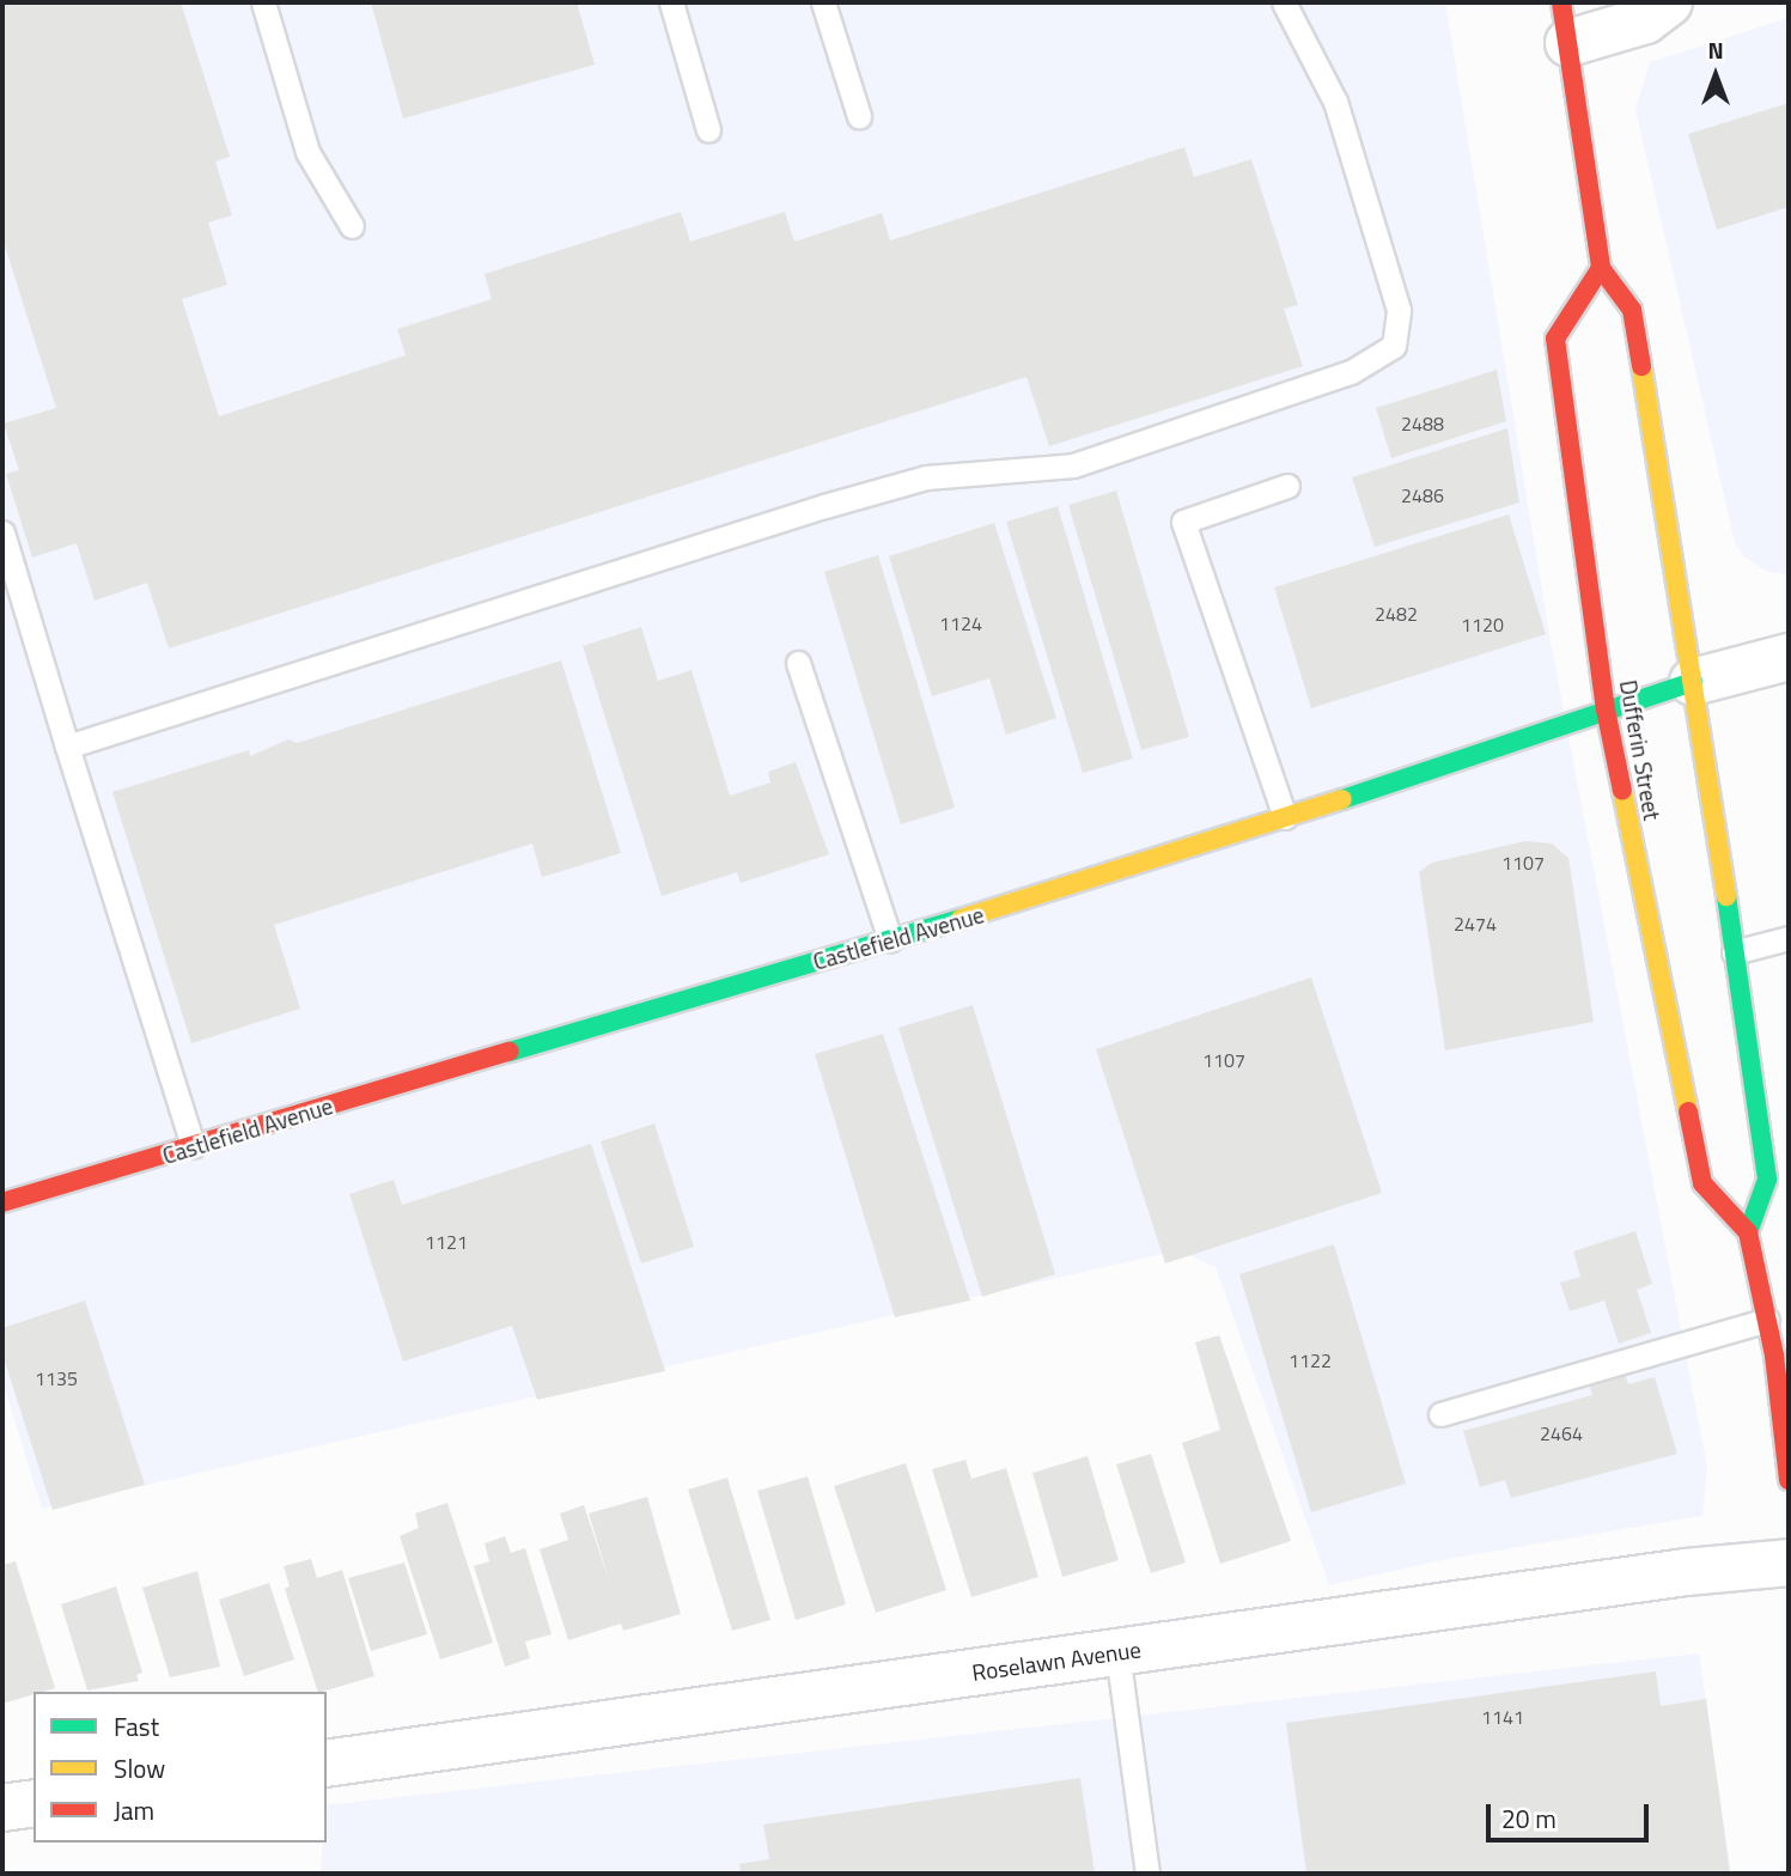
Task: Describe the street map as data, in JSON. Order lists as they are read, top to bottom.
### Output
{
  "streets": {
    "main road": ["Dufferin Street", "Castlefield Avenue"],
    "street": ["Roselawn Avenue"]
  },
  "crossings": [
    ["Dufferin Street", "Castlefield Avenue"]
  ],
  "house_numbers": [
    "2488",
    "2486",
    "2482",
    "1124",
    "1120",
    "1107",
    "2474",
    "1107",
    "1121",
    "1122",
    "1135",
    "2464",
    "1141"
  ],
  "legend": ["Fast", "Slow", "Jam"],
  "scale_bar": "20 m",
  "north": "top"
}
